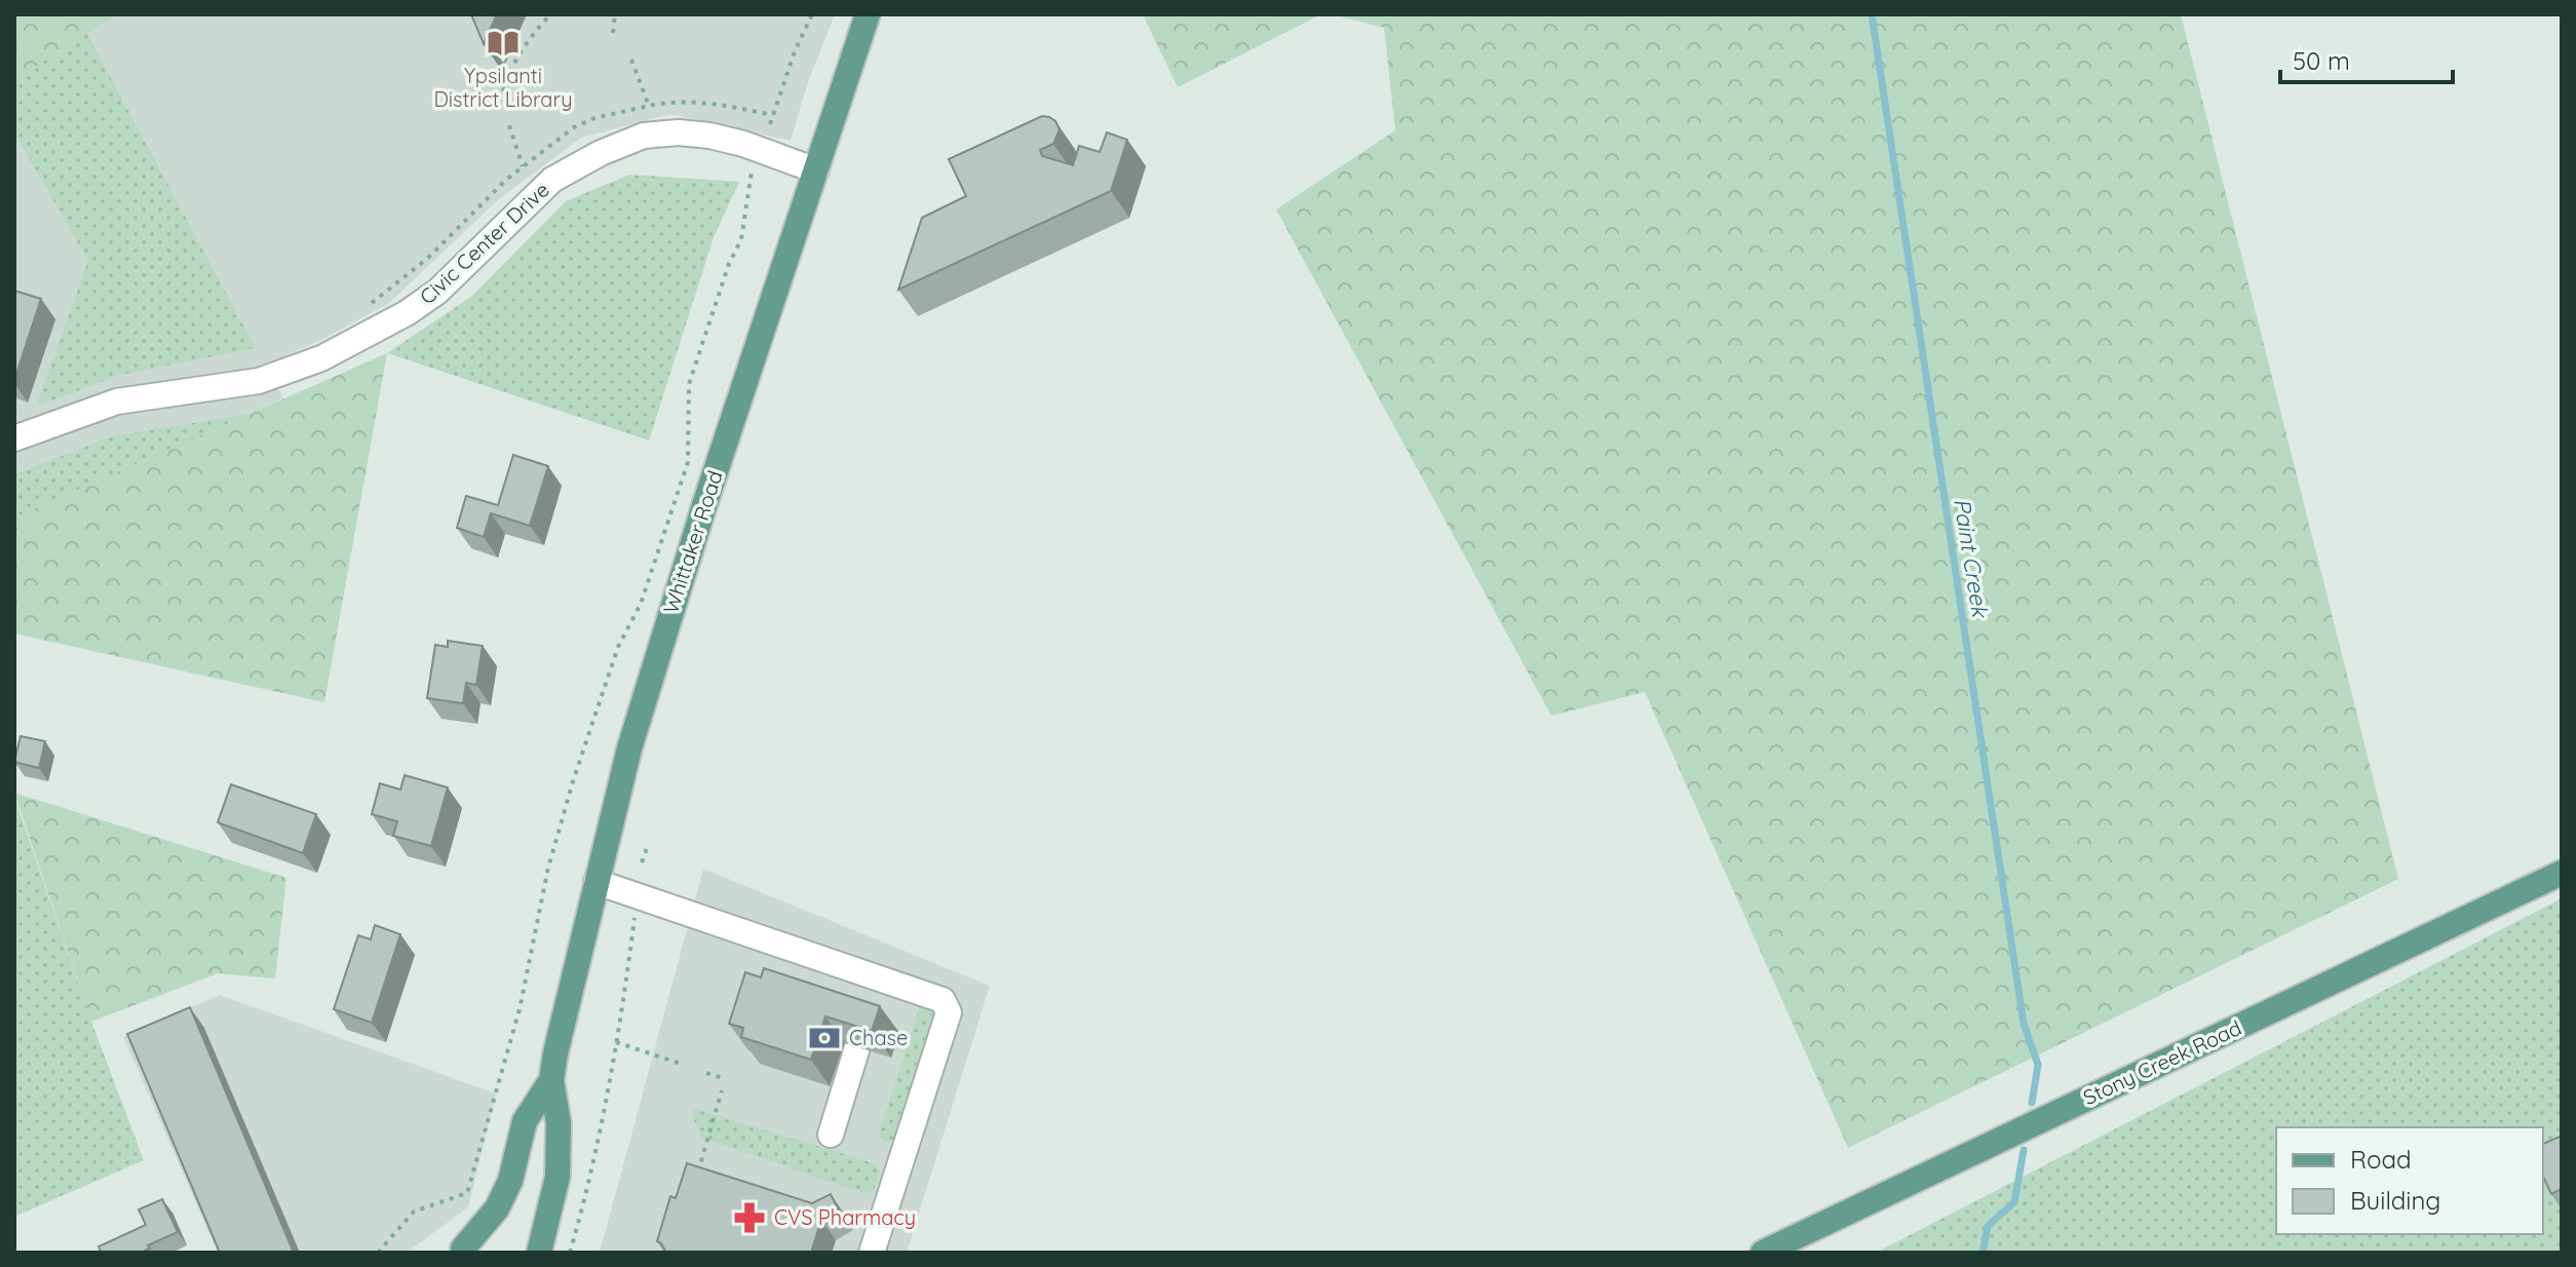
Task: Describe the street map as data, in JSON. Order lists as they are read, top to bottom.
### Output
{
  "streets": {
    "main road": ["Whittaker Road", "Stony Creek Road"],
    "street": ["Civic Center Drive"]
  },
  "crossings": [
    ["Civic Center Drive", "Whittaker Road"]
  ],
  "water": ["Paint Creek"],
  "places": {
    "library": ["Ypsilanti District Library"],
    "bank": ["Chase"],
    "pharmacy": ["CVS Pharmacy"]
  },
  "legend": ["Road", "Building"],
  "scale_bar": "50 m"
}
